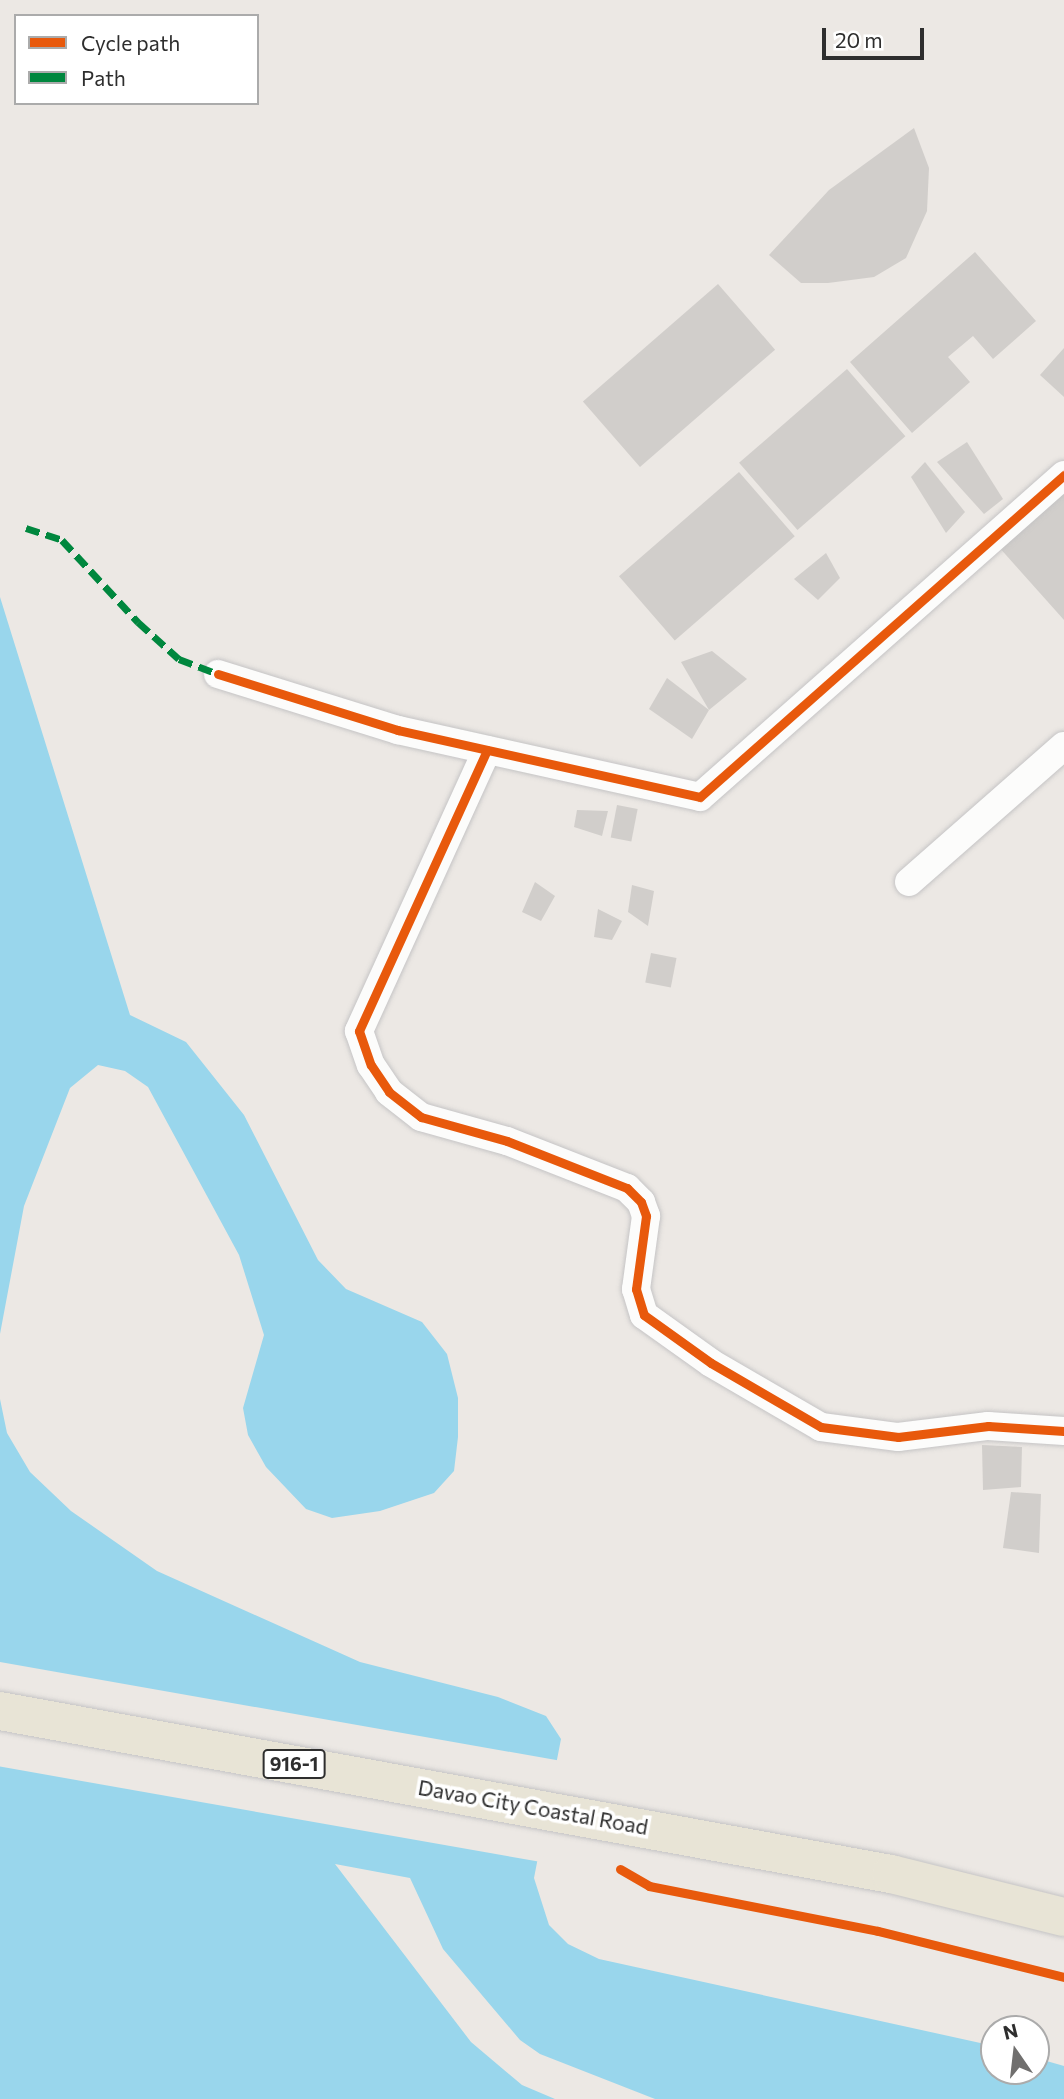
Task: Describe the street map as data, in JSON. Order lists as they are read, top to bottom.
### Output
{
  "streets": {
    "main road": ["916-1", "Davao City Coastal Road"]
  },
  "legend": ["Cycle path", "Path"],
  "scale_bar": "20 m",
  "north": "top"
}
